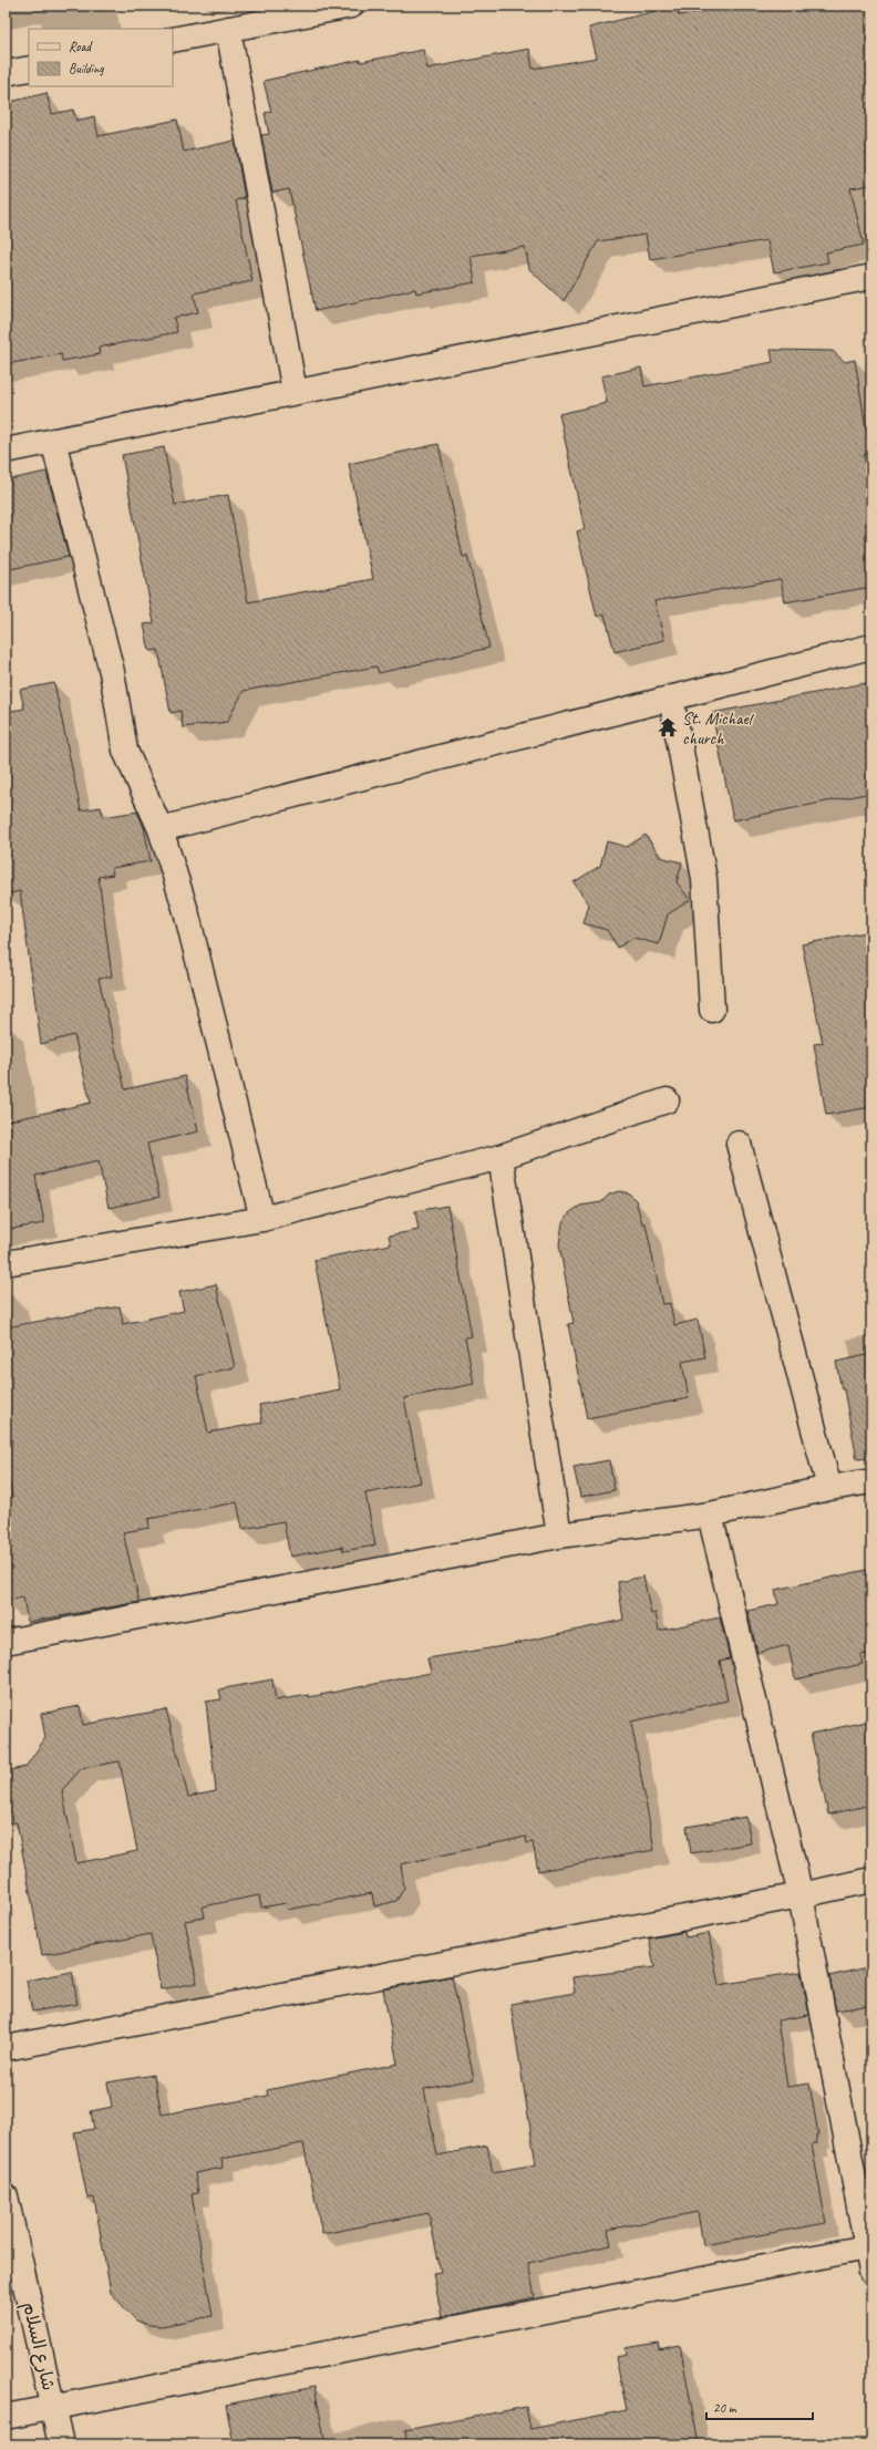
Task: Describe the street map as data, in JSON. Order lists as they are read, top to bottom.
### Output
{
  "streets": {
    "street": ["شارع السلام"]
  },
  "places": {
    "temple": ["St. Michael church"]
  },
  "legend": ["Road", "Building"],
  "scale_bar": "20 m"
}
